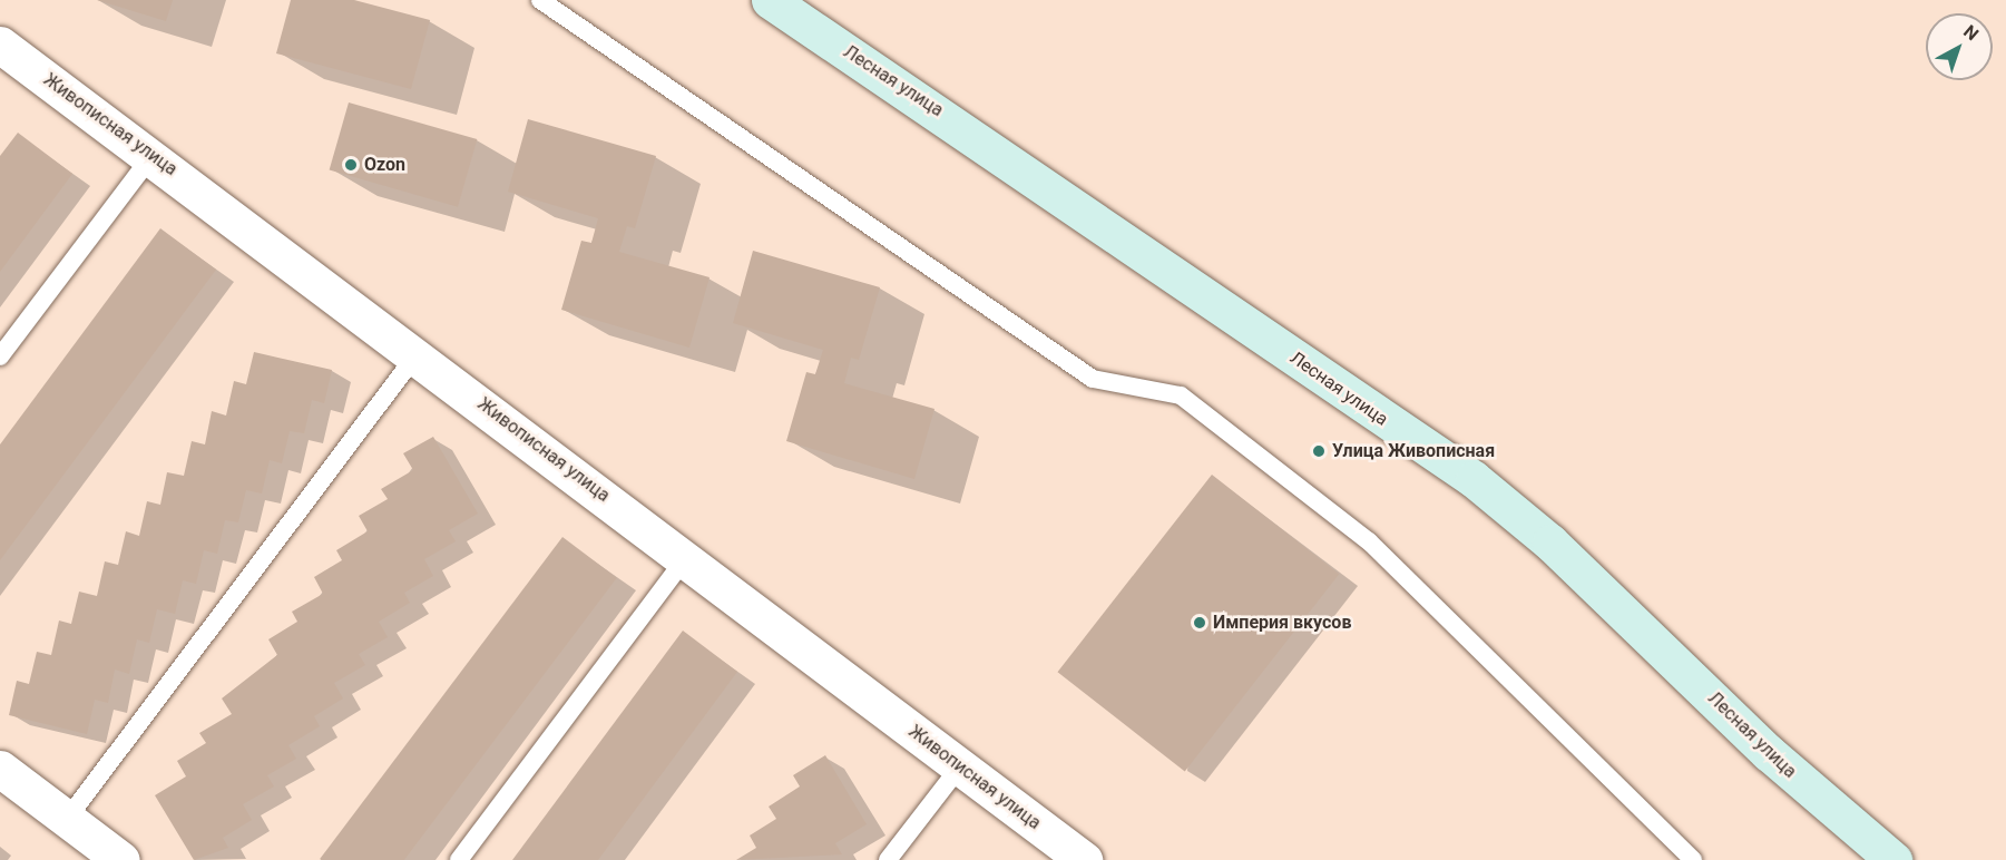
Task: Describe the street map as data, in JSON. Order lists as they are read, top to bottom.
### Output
{
  "streets": {
    "main road": ["Лесная улица"],
    "street": ["Живописная улица"]
  },
  "places": ["Ozon", "Улица Живописная", "Империя вкусов"],
  "north": "top right"
}
